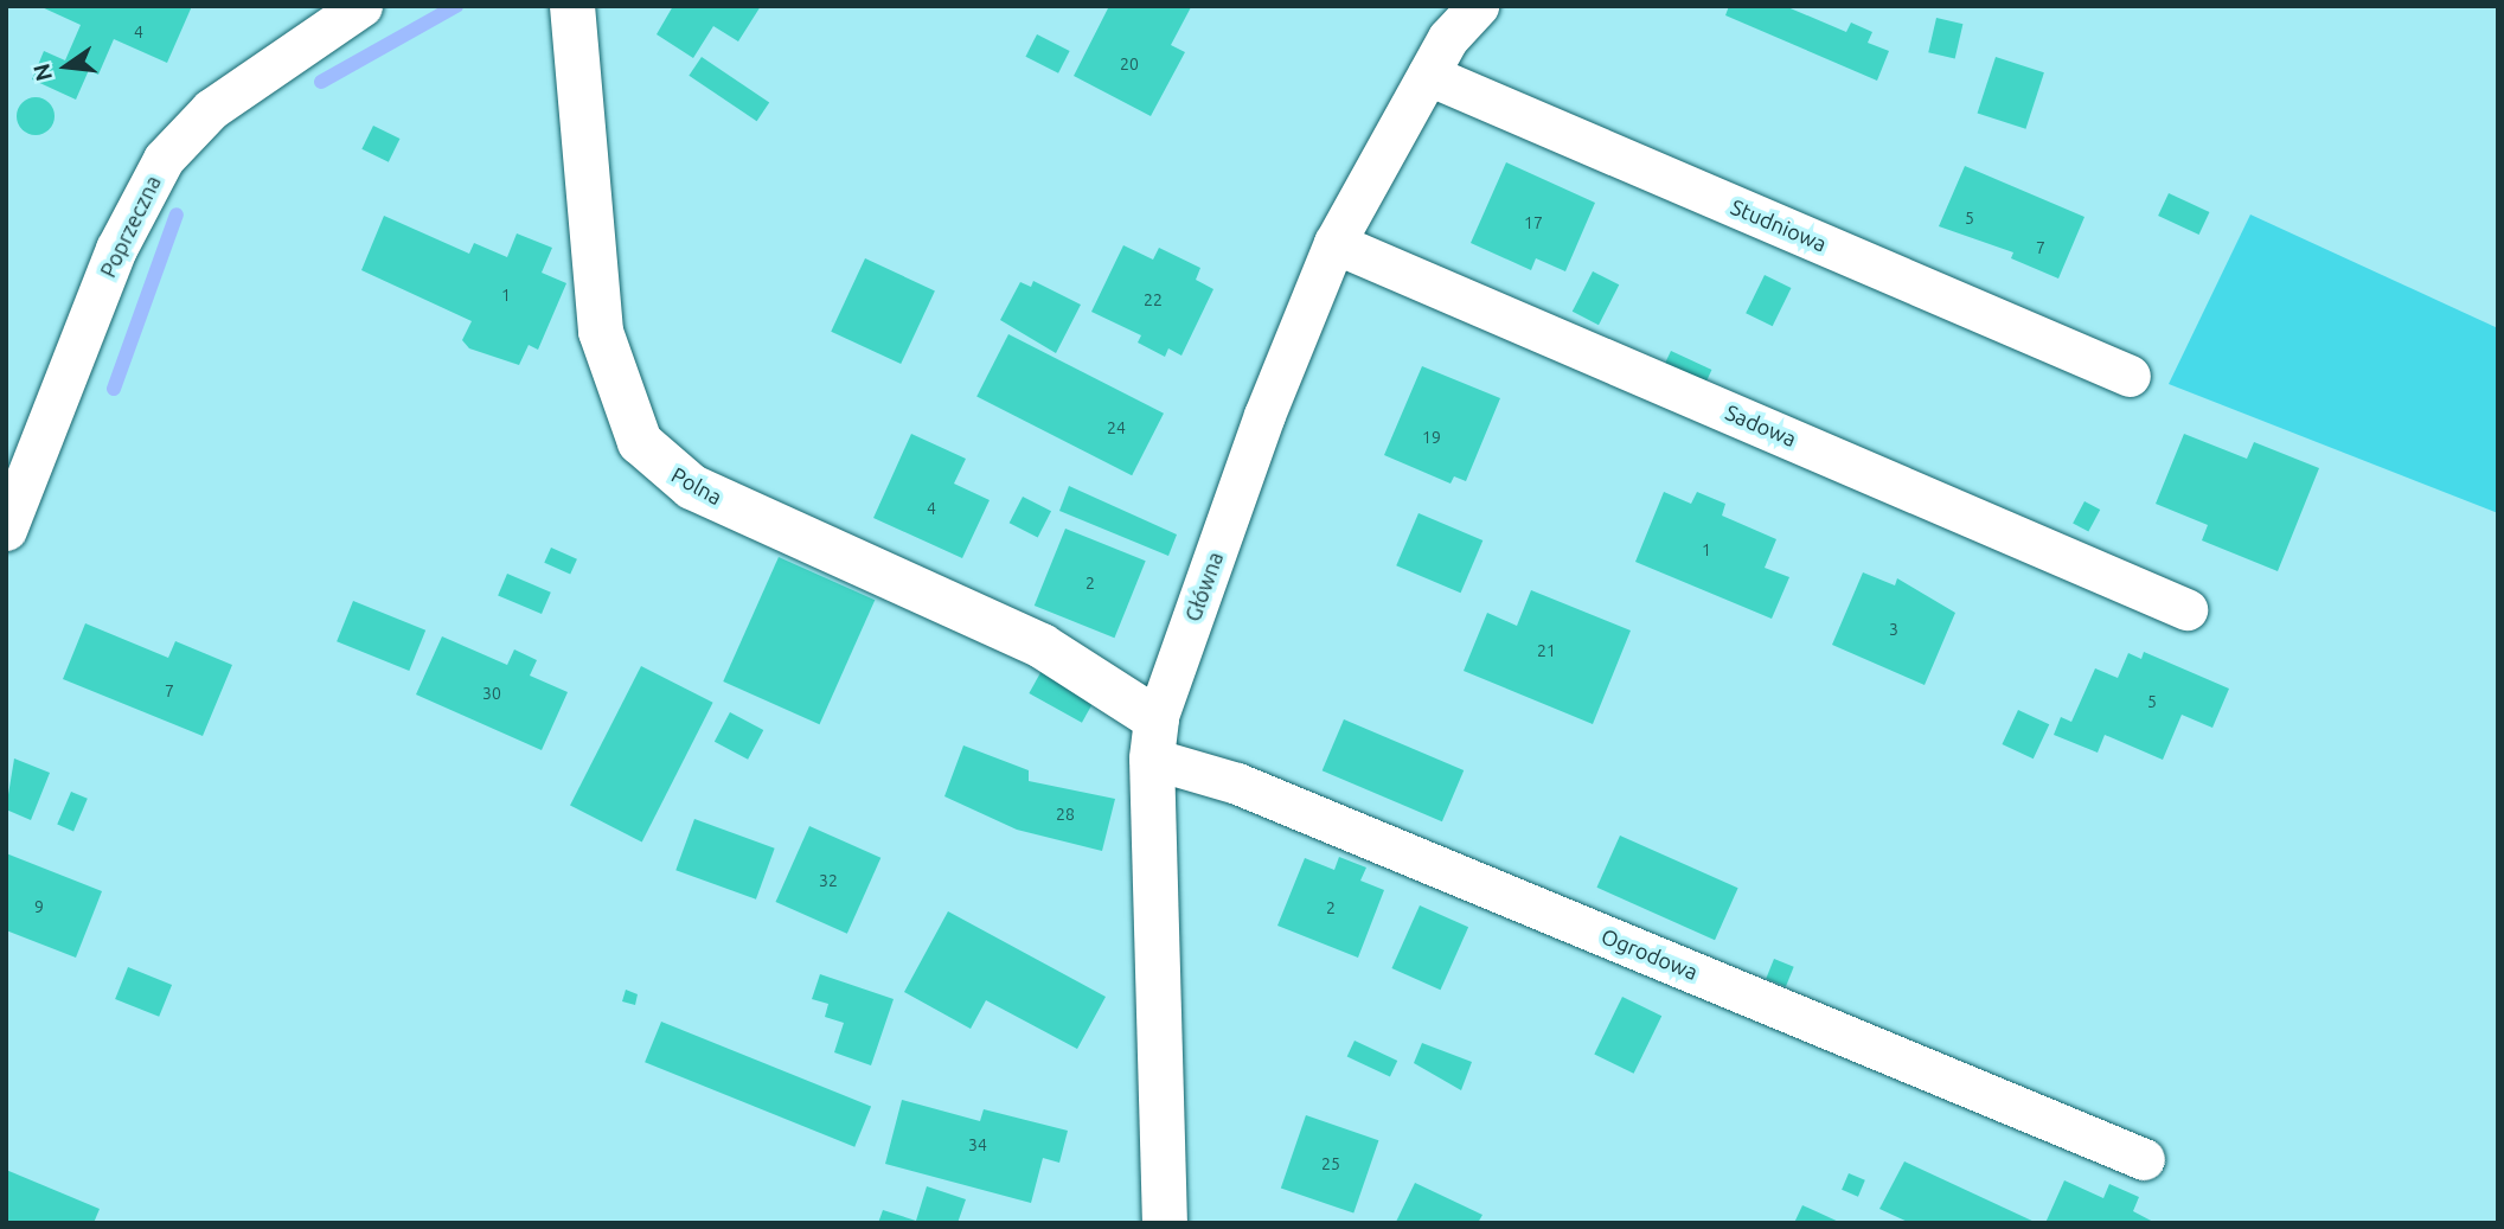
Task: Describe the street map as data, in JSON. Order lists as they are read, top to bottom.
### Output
{
  "streets": {
    "street": [
      "Studniowa",
      "Poprzeczna",
      "Sadowa",
      "Polna",
      "Główna",
      "Ogrodowa"
    ]
  },
  "crossings": [
    ["Studniowa", "Główna"],
    ["Sadowa", "Główna"],
    ["Polna", "Główna"],
    ["Polna", "Ogrodowa"],
    ["Główna", "Ogrodowa"]
  ],
  "house_numbers": [
    "4",
    "20",
    "5",
    "17",
    "7",
    "1",
    "22",
    "24",
    "19",
    "4",
    "1",
    "2",
    "3",
    "21",
    "7",
    "30",
    "5",
    "28",
    "32",
    "9",
    "2",
    "34",
    "25"
  ],
  "north": "left"
}
